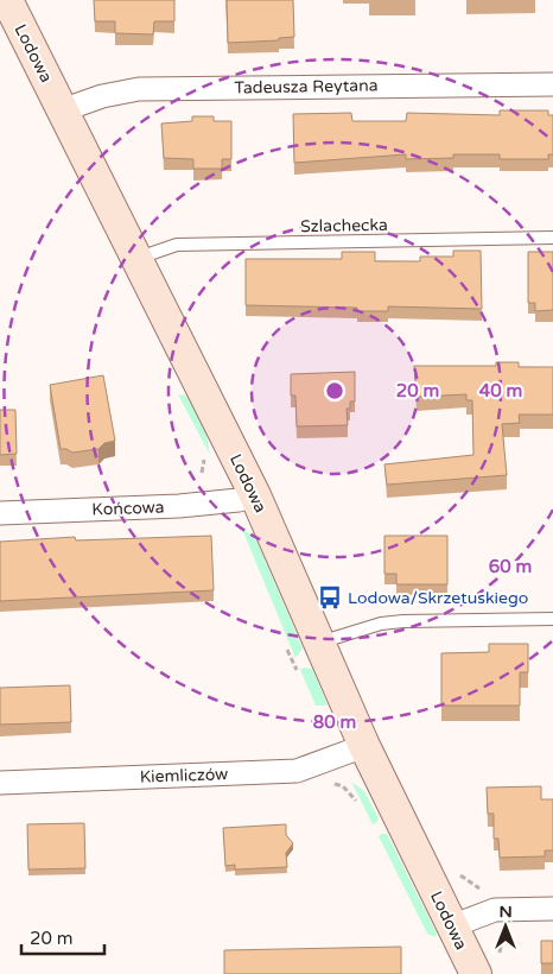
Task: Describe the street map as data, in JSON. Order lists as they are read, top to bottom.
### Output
{
  "streets": {
    "street": [
      "Lodowa",
      "Tadeusza Reytana",
      "Końcowa",
      "Kiemliczów"
    ],
    "lane": ["Szlachecka"]
  },
  "crossings": [
    ["Lodowa", "Tadeusza Reytana"],
    ["Lodowa", "Szlachecka"],
    ["Lodowa", "Końcowa"],
    ["Lodowa", "Kiemliczów"]
  ],
  "places": {
    "bus stop": ["Lodowa/Skrzetuskiego"]
  },
  "scale_bar": "20 m",
  "north": "top",
  "rings": [
    "20 m",
    "40 m",
    "60 m",
    "80 m"
  ]
}
